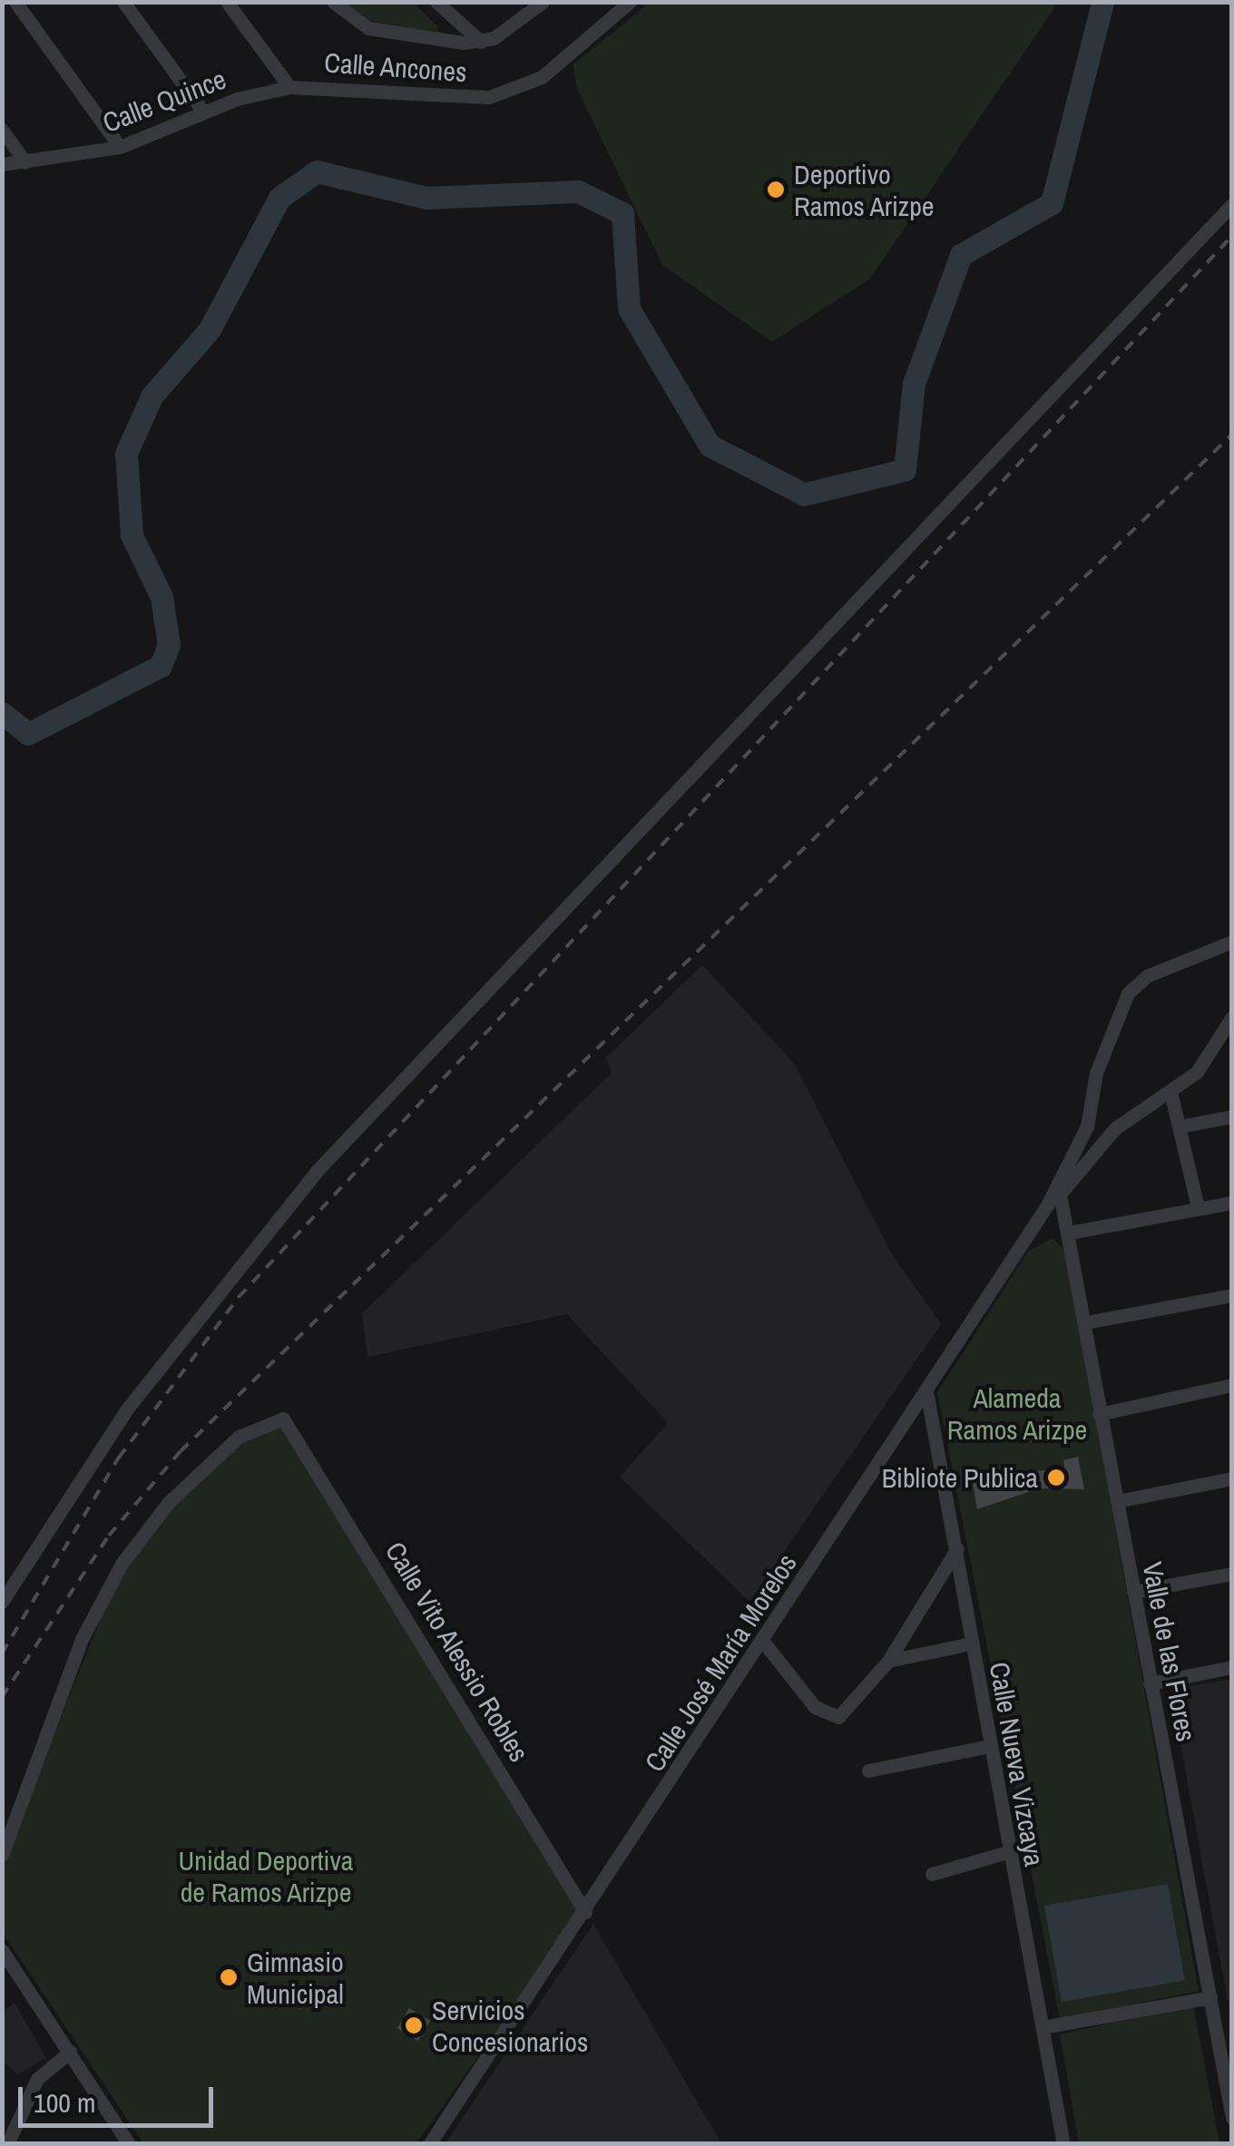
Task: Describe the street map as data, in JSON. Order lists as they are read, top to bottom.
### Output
{
  "streets": {
    "street": [
      "Calle Ancones",
      "Calle Quince",
      "Calle Vito Alessio Robles",
      "Valle de las Flores",
      "Calle José María Morelos",
      "Calle Nueva Vizcaya"
    ]
  },
  "crossings": [
    ["Calle Ancones", "Calle Quince"],
    ["Calle Vito Alessio Robles", "Calle José María Morelos"],
    ["Valle de las Flores", "Calle José María Morelos"],
    ["Calle José María Morelos", "Calle Nueva Vizcaya"]
  ],
  "parks": ["Alameda Ramos Arizpe", "Unidad Deportiva de Ramos Arizpe"],
  "places": [
    "Deportivo Ramos Arizpe",
    "Bibliote Publica",
    "Gimnasio Municipal",
    "Servicios Concesionarios"
  ],
  "scale_bar": "100 m"
}
